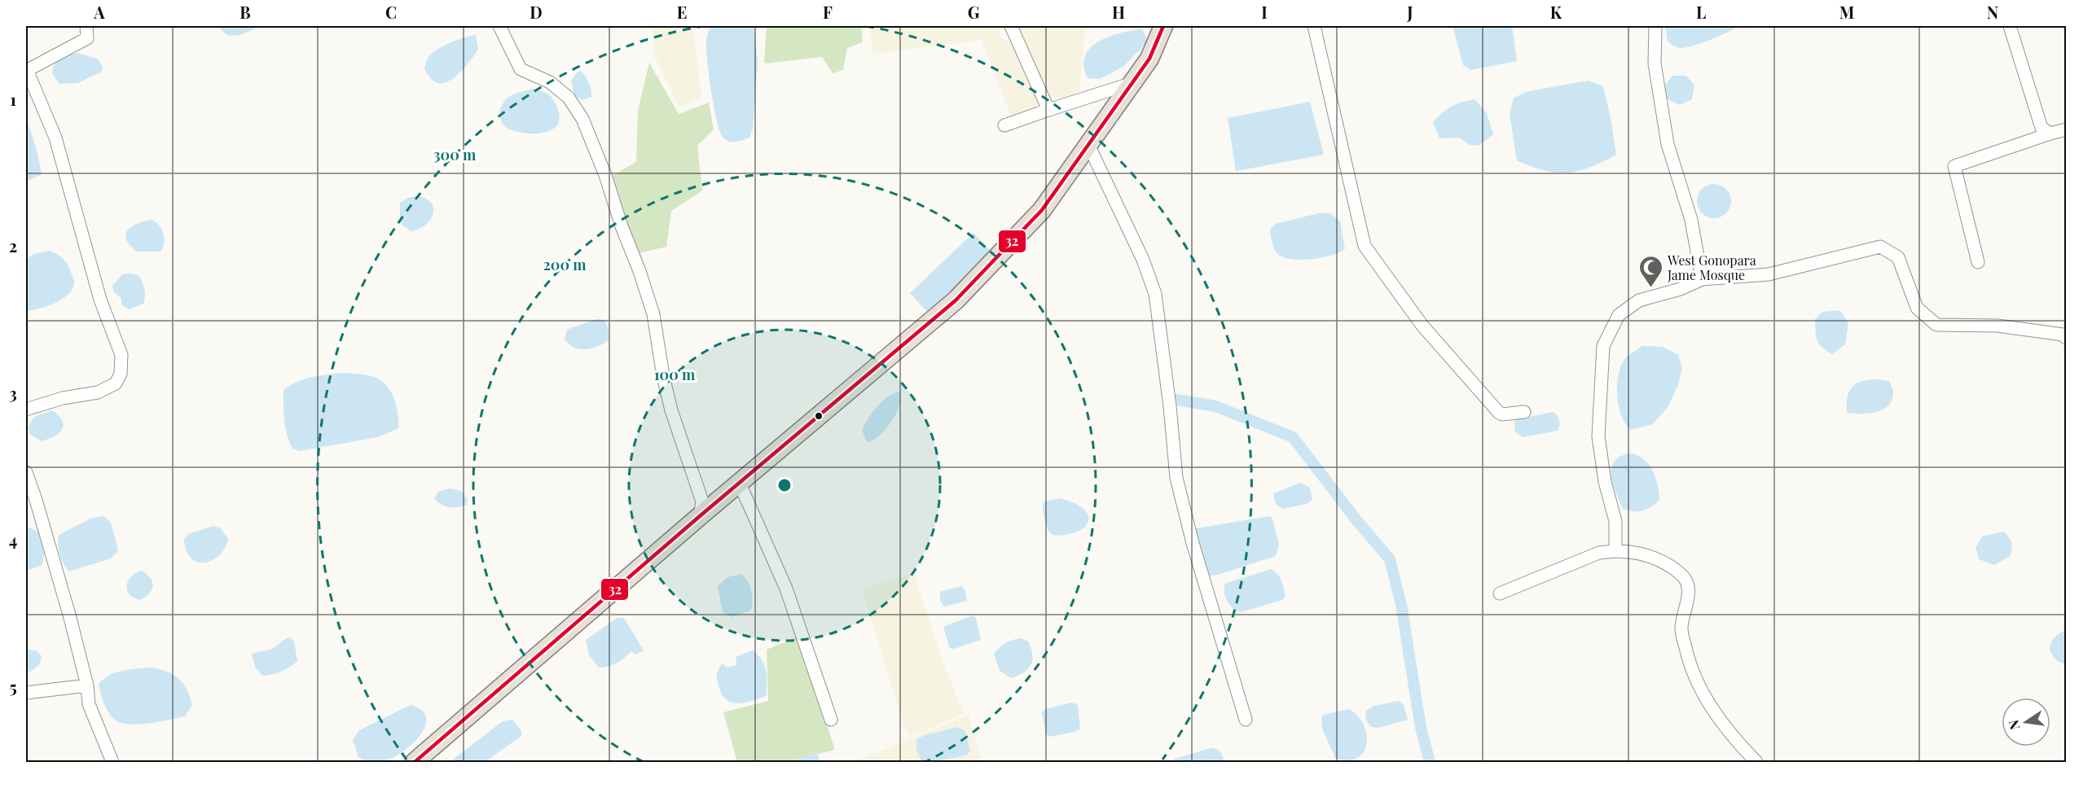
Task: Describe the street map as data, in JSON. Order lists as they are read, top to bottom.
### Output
{
  "places": {
    "mosque": ["West Gonopara Jame Mosque"]
  },
  "lines": ["transit line 32"],
  "north": "left",
  "grid": {
    "columns": [
      "A",
      "B",
      "C",
      "D",
      "E",
      "F",
      "G",
      "H",
      "I",
      "J",
      "K",
      "L",
      "M",
      "N"
    ],
    "rows": [
      "1",
      "2",
      "3",
      "4",
      "5"
    ]
  },
  "rings": ["300 m", "200 m", "100 m"]
}
